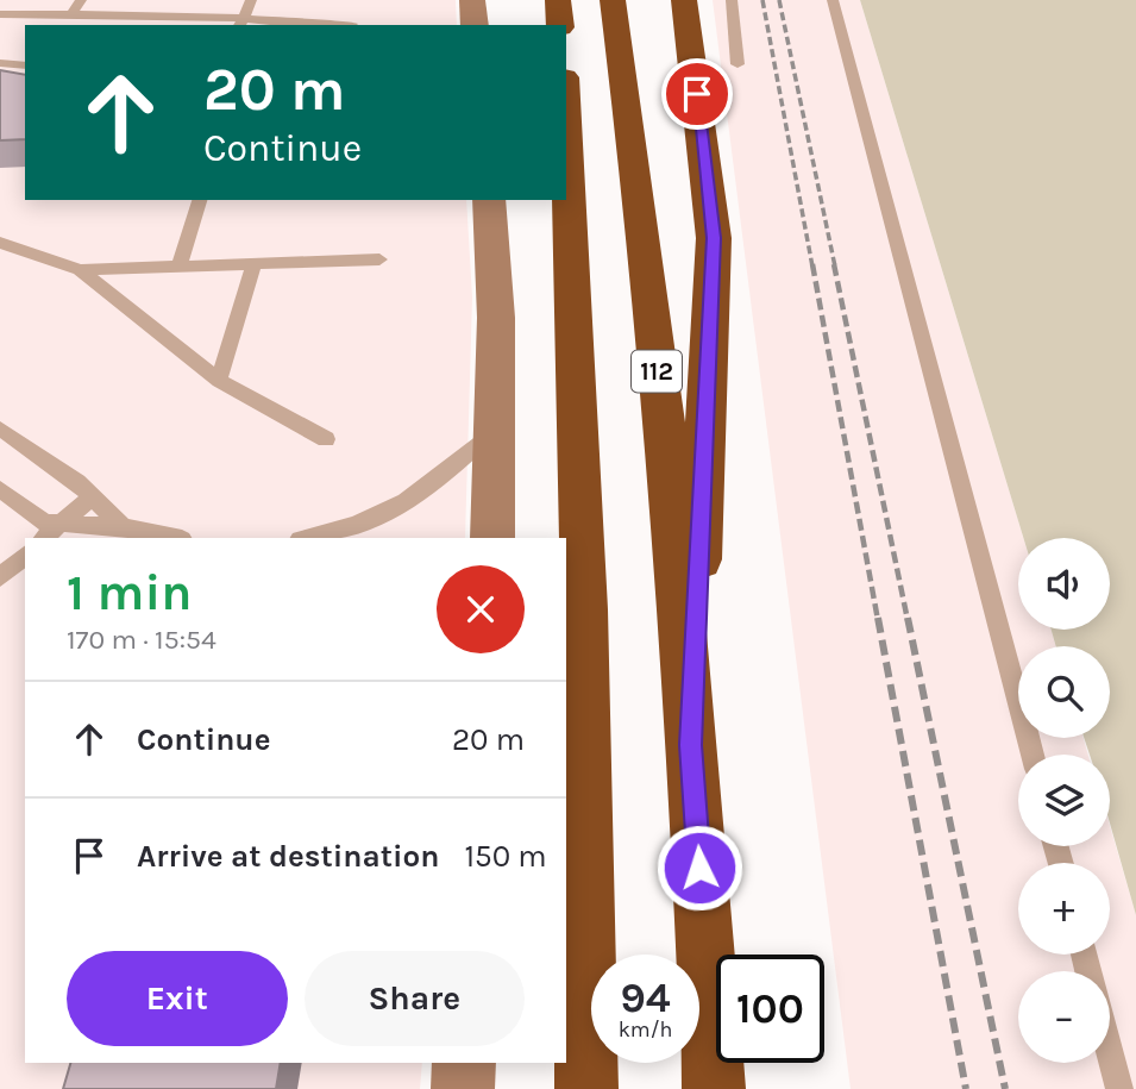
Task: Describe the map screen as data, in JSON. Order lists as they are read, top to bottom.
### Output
{
  "streets": {
    "highway": ["112"]
  },
  "page": {
    "turn": ["20 m", "Continue"],
    "map_buttons": ["+", "−"],
    "heading": ["1 min", "170 m · 15:54"],
    "list": [
      {
        "name": "Continue",
        "value": "20 m"
      },
      {
        "name": "Arrive at destination",
        "value": "150 m"
      }
    ],
    "buttons": ["Exit", "Share"],
    "speed": "94 km/h",
    "limit": "100"
  }
}
